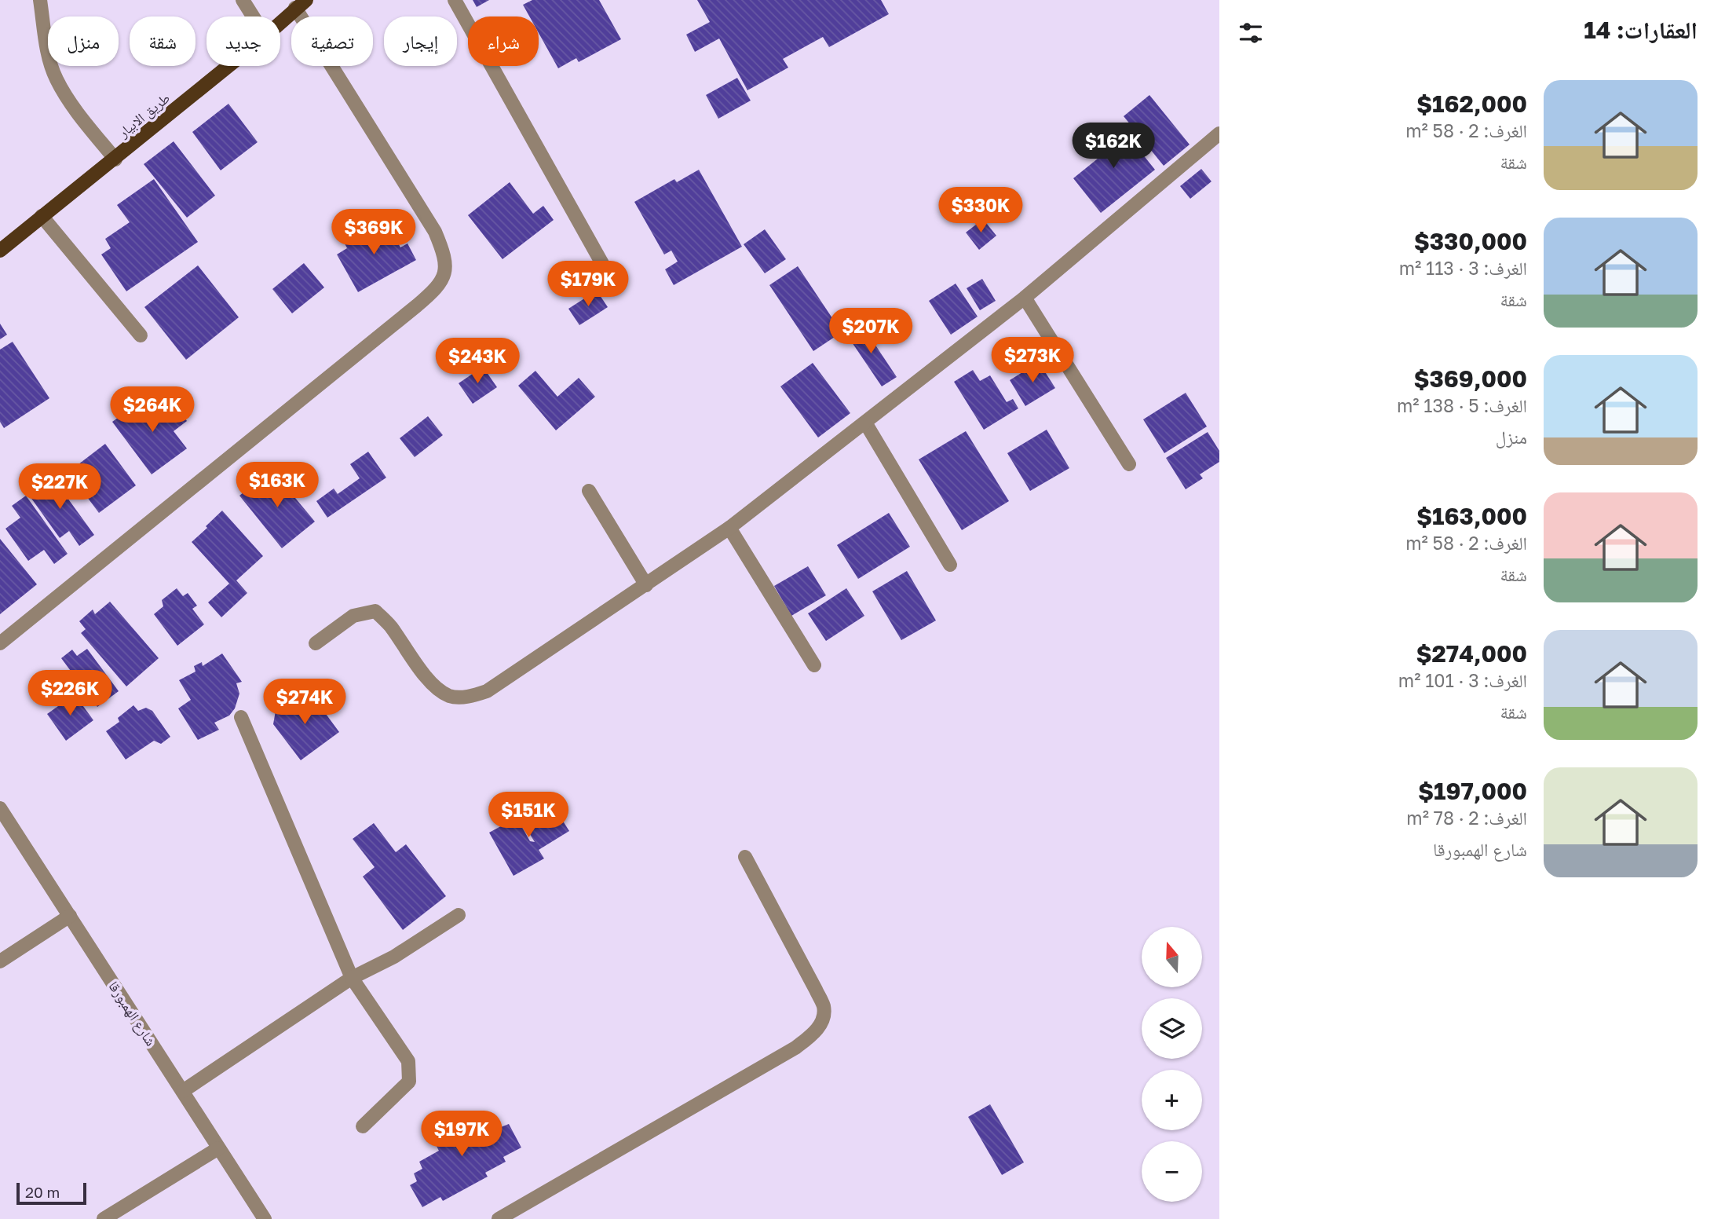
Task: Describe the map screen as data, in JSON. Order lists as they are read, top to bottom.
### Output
{
  "streets": {
    "main road": ["طريق الابيار"],
    "street": ["شارع الهمبورقا"]
  },
  "scale_bar": "20 m",
  "north": "top",
  "page": {
    "heading": "العقارات: 14",
    "chip": [
      "شراء",
      "إيجار",
      "تصفية",
      "جديد",
      "شقة",
      "منزل"
    ],
    "list": [
      {
        "name": "$162,000",
        "note": "الغرف: 2 · 58 m² · شقة"
      },
      {
        "name": "$330,000",
        "note": "الغرف: 3 · 113 m² · شقة"
      },
      {
        "name": "$369,000",
        "note": "الغرف: 5 · 138 m² · منزل"
      },
      {
        "name": "$163,000",
        "note": "الغرف: 2 · 58 m² · شقة"
      },
      {
        "name": "$274,000",
        "note": "الغرف: 3 · 101 m² · شقة"
      },
      {
        "name": "$197,000",
        "note": "الغرف: 2 · 78 m² · شارع الهمبورقا"
      }
    ],
    "price": [
      "$162K",
      "$330K",
      "$369K",
      "$179K",
      "$207K",
      "$273K",
      "$243K",
      "$264K",
      "$163K",
      "$227K",
      "$226K",
      "$274K",
      "$151K",
      "$197K"
    ],
    "map_buttons": ["+", "−"],
    "scale": "20 m"
  }
}
